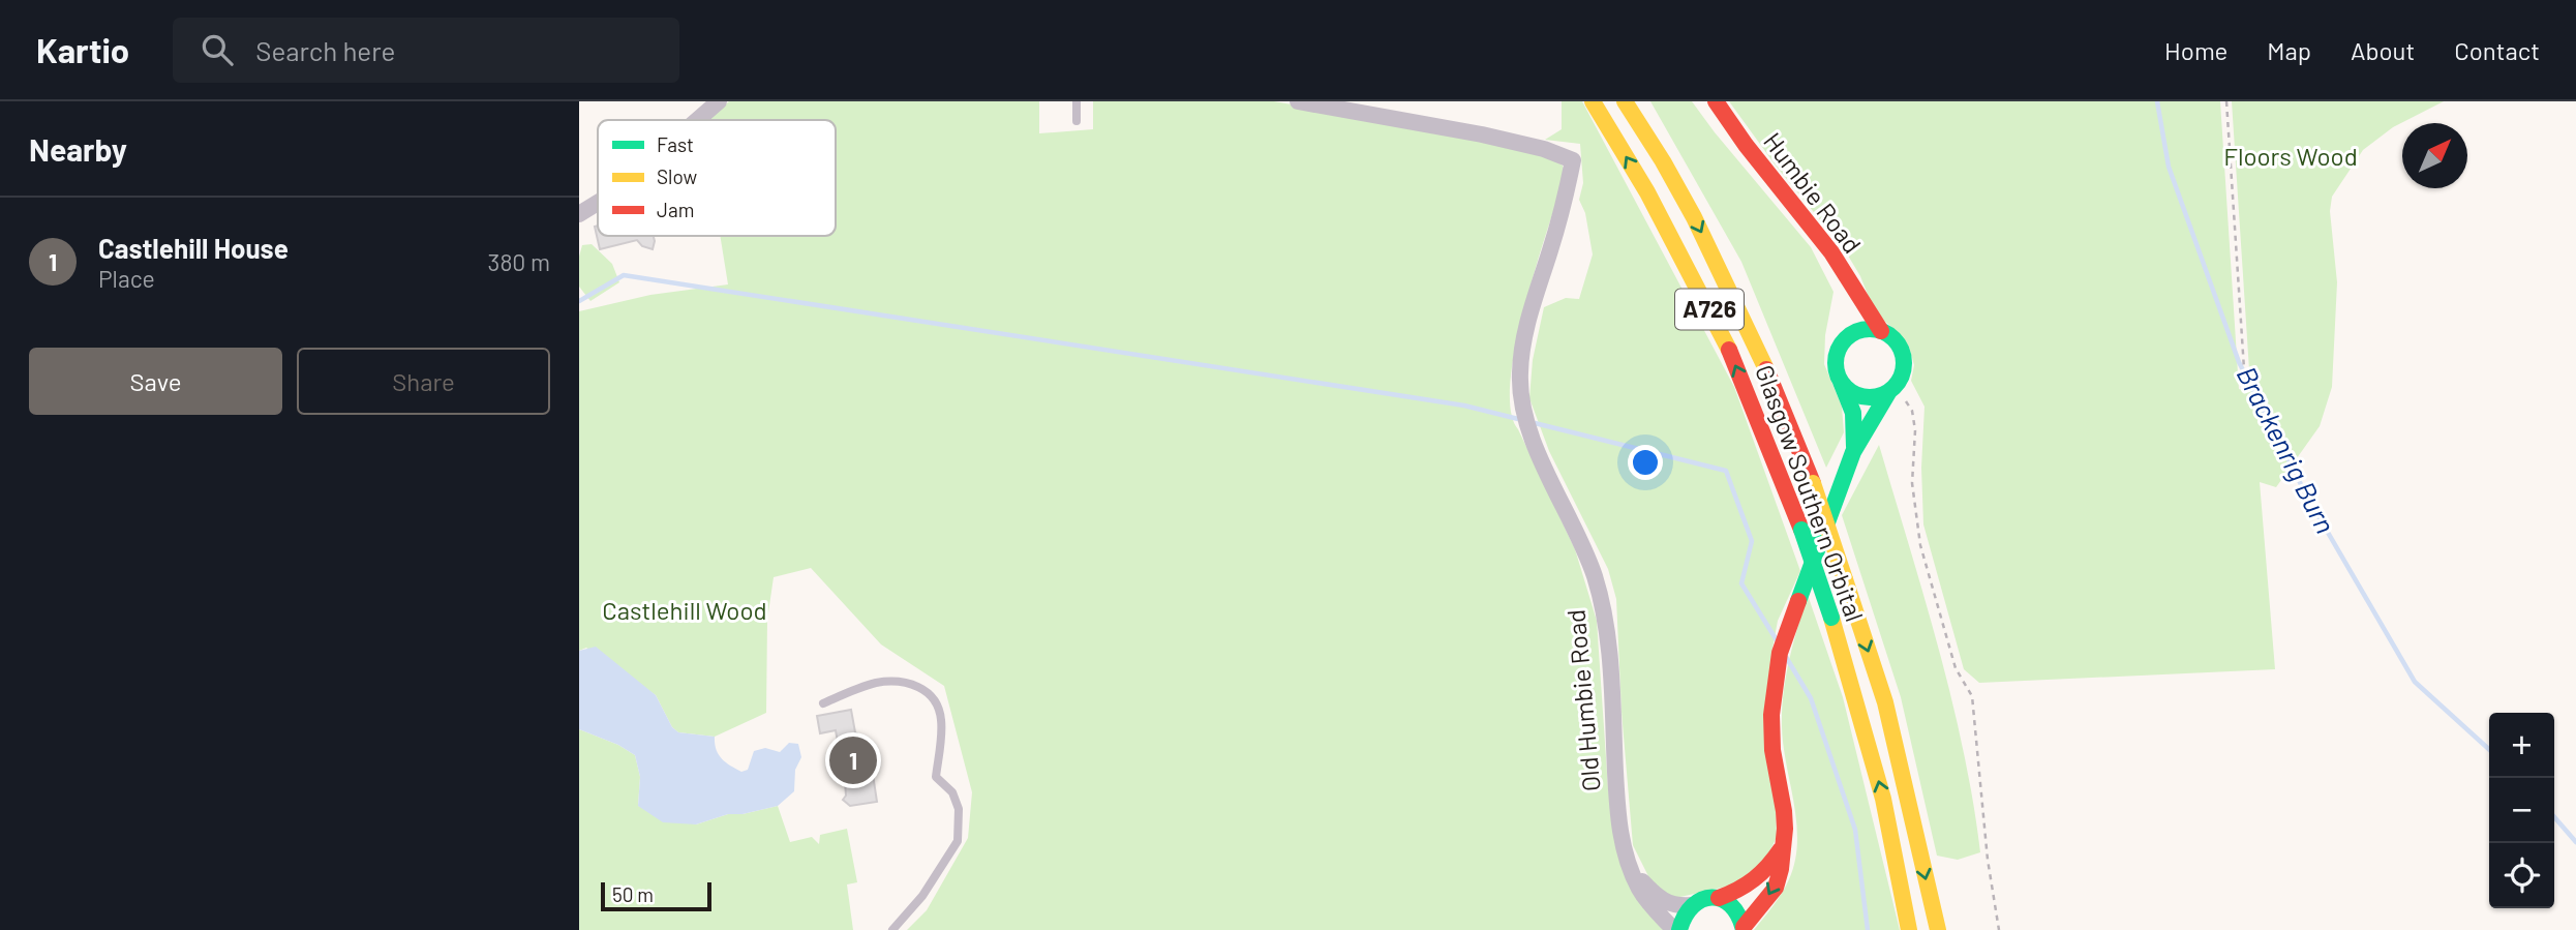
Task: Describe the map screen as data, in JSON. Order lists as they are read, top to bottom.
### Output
{
  "streets": {
    "main road": ["Humbie Road", "A726", "Glasgow Southern Orbital"],
    "street": ["Old Humbie Road"]
  },
  "water": ["Brackenrig Burn"],
  "parks": ["Floors Wood", "Castlehill Wood"],
  "legend": ["Fast", "Slow", "Jam"],
  "scale_bar": "50 m",
  "north": "top right",
  "page": {
    "header": "Kartio",
    "search": "Search here",
    "nav": [
      "Home",
      "Map",
      "About",
      "Contact"
    ],
    "heading": "Nearby",
    "list": [
      {
        "mark": "1",
        "name": "Castlehill House",
        "note": "Place",
        "value": "380 m"
      }
    ],
    "buttons": ["Save", "Share"],
    "map_buttons": ["+", "−"],
    "pins": "1",
    "scale": "50 m"
  }
}
